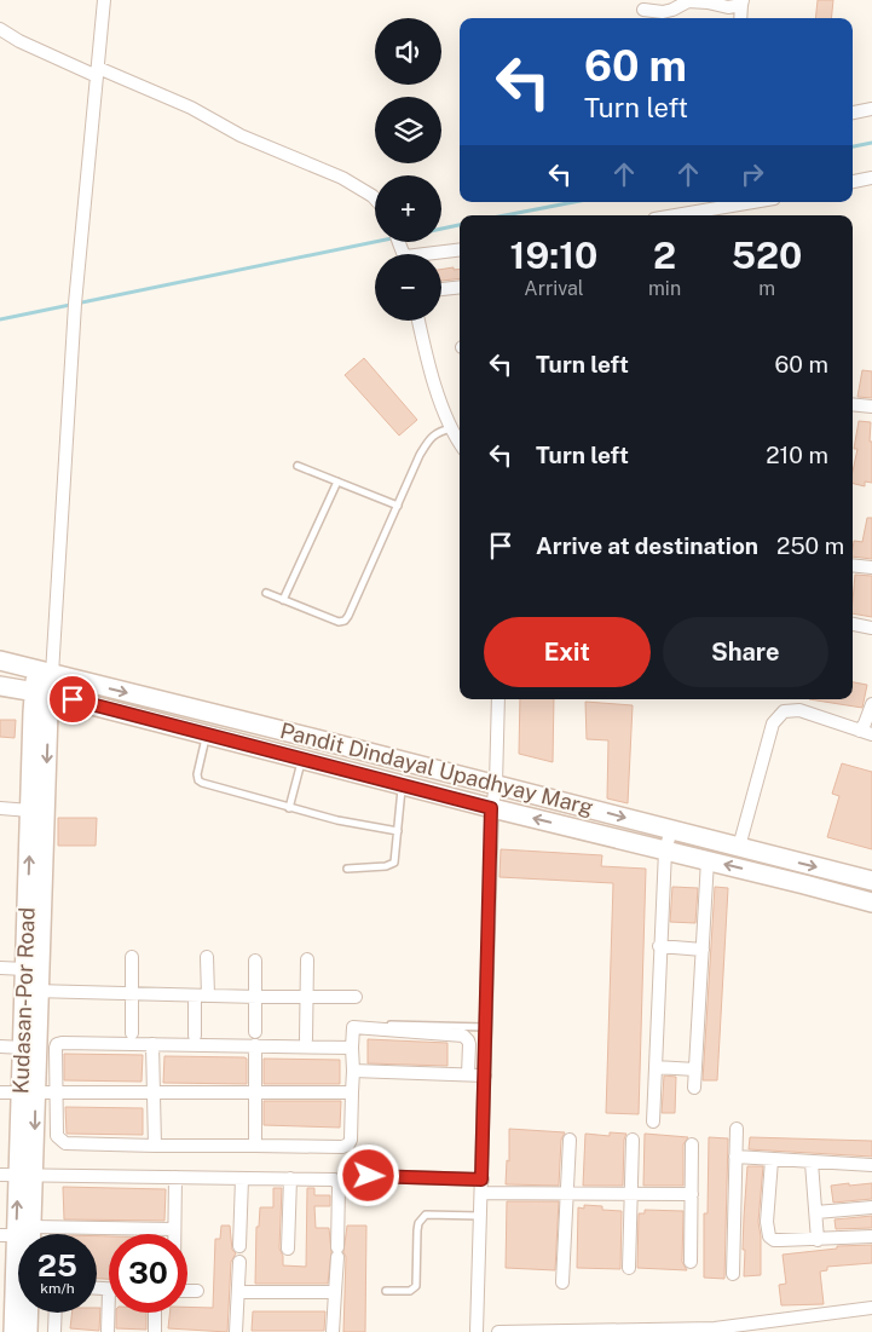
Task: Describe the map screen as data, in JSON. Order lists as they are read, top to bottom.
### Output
{
  "streets": {
    "street": ["Pandit Dindayal Upadhyay Marg", "Kudasan-Por Road"]
  },
  "crossings": [
    ["Pandit Dindayal Upadhyay Marg", "Kudasan-Por Road"]
  ],
  "page": {
    "map_buttons": ["+", "−"],
    "turn": ["60 m", "Turn left"],
    "eta": [
      "19:10",
      "Arrival",
      "2",
      "min",
      "520",
      "m"
    ],
    "list": [
      {
        "name": "Turn left",
        "value": "60 m"
      },
      {
        "name": "Turn left",
        "value": "210 m"
      },
      {
        "name": "Arrive at destination",
        "value": "250 m"
      }
    ],
    "buttons": ["Exit", "Share"],
    "speed": "25 km/h",
    "limit": "30"
  }
}
